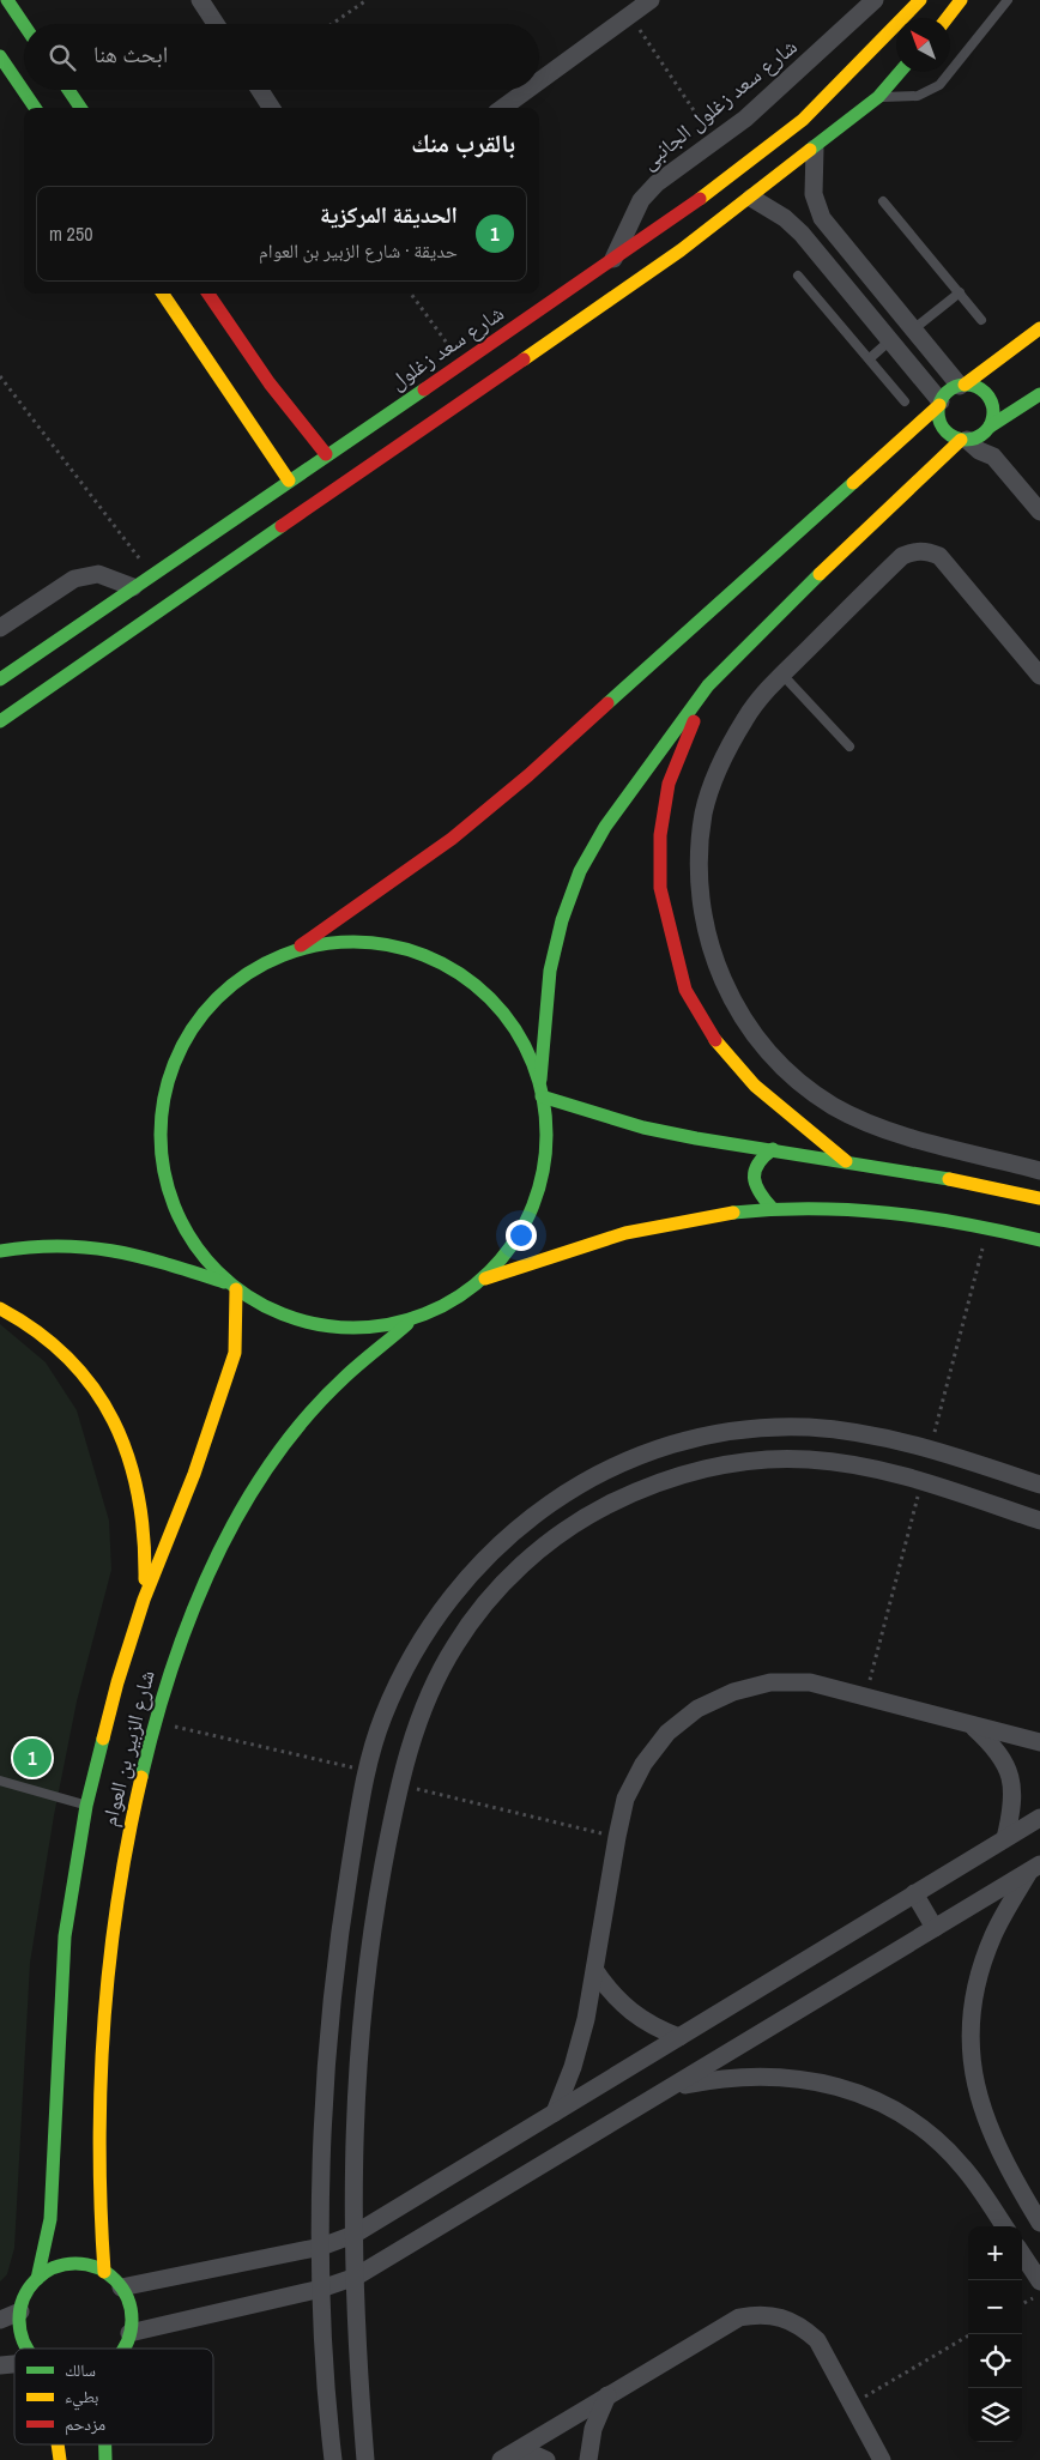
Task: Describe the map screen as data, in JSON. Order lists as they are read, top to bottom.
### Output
{
  "streets": {
    "street": ["شارع سعد زغلول الجانبى", "شارع سعد زغلول", "شارع الزبير بن العوام"]
  },
  "crossings": [
    ["شارع سعد زغلول الجانبى", "شارع سعد زغلول"]
  ],
  "legend": ["سالك", "بطيء", "مزدحم"],
  "north": "top left",
  "page": {
    "search": "ابحث هنا",
    "heading": "بالقرب منك",
    "list": [
      {
        "mark": "1",
        "name": "الحديقة المركزية",
        "note": "حديقة · شارع الزبير بن العوام",
        "value": "250 m"
      }
    ],
    "pins": "1",
    "map_buttons": ["+", "−"]
  }
}
